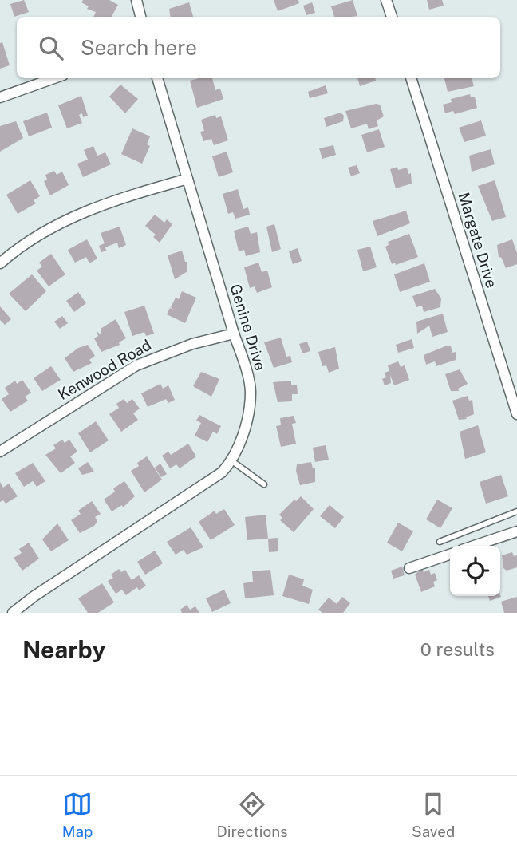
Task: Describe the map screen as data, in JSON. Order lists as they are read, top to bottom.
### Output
{
  "streets": {
    "street": ["Margate Drive", "Genine Drive", "Kenwood Road"]
  },
  "crossings": [
    ["Genine Drive", "Kenwood Road"]
  ],
  "page": {
    "search": "Search here",
    "heading": ["Nearby", "0 results"],
    "nav": ["Map", "Directions", "Saved"]
  }
}
